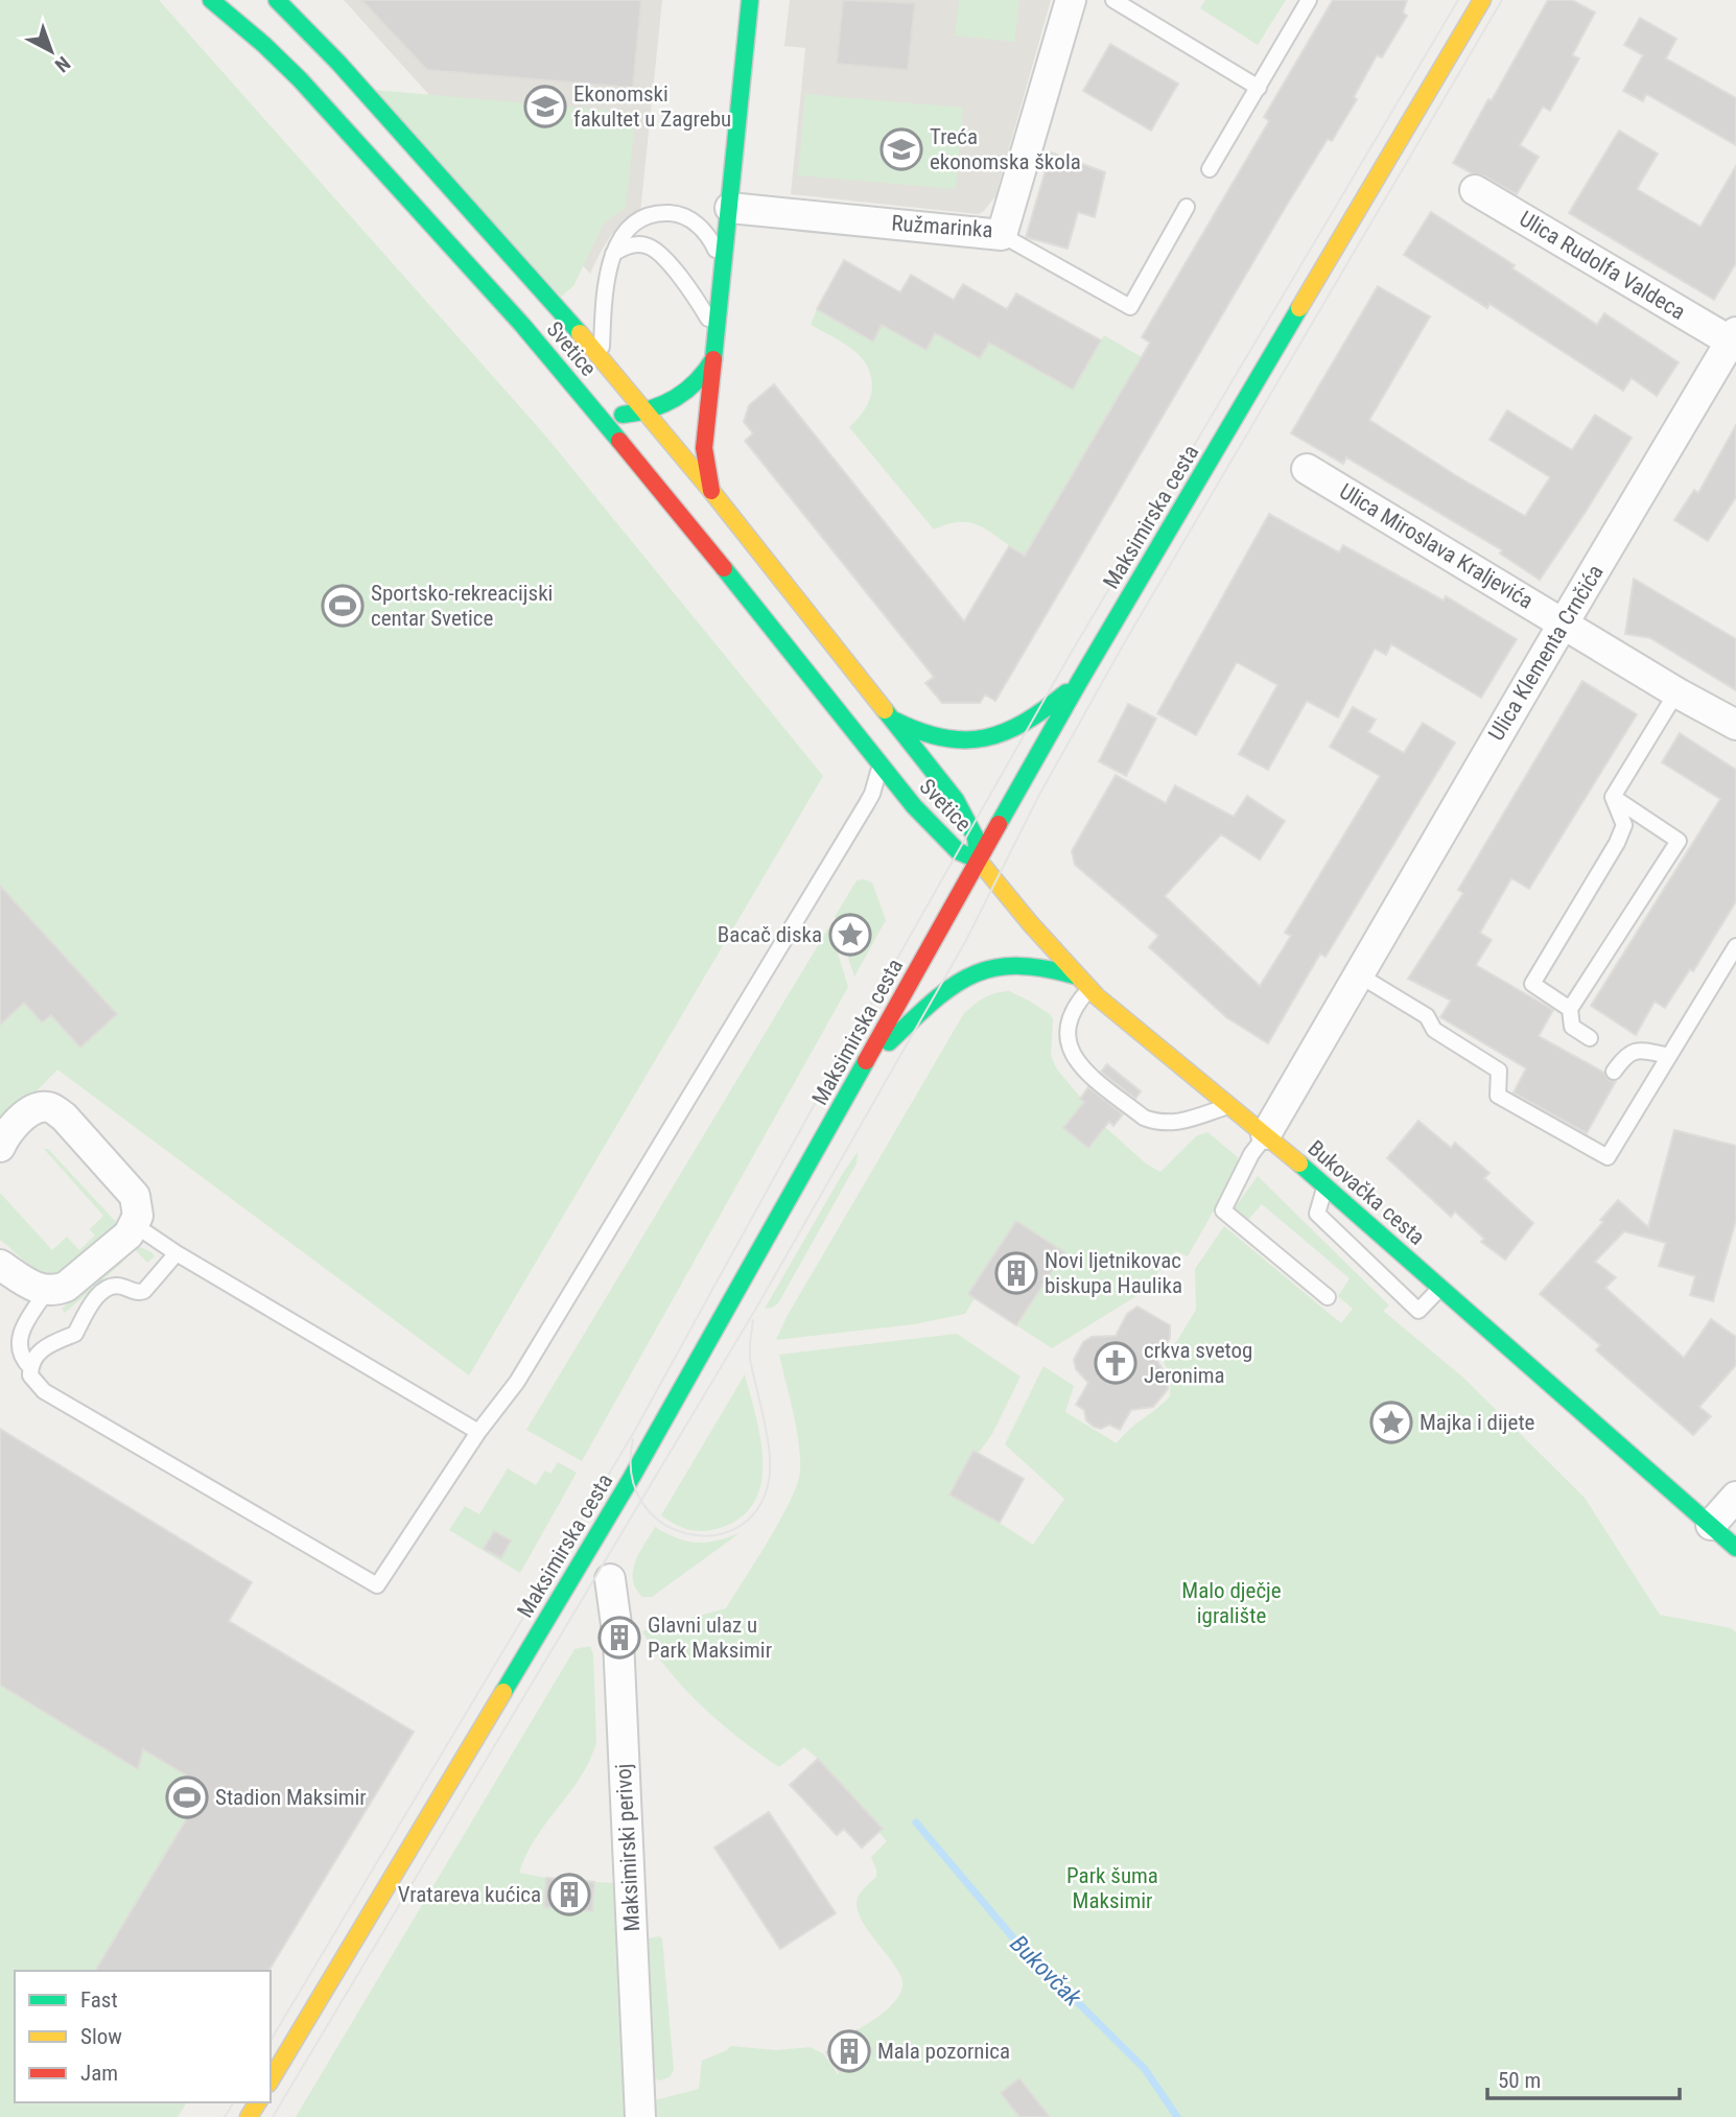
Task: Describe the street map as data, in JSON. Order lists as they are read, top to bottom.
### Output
{
  "streets": {
    "main road": ["Svetice", "Maksimirska cesta", "Bukovačka cesta"],
    "street": [
      "Ružmarinka",
      "Ulica Rudolfa Valdeca",
      "Ulica Miroslava Kraljevića",
      "Ulica Klementa Crnčića",
      "Maksimirski perivoj"
    ]
  },
  "crossings": [
    ["Ulica Rudolfa Valdeca", "Ulica Klementa Crnčića"],
    ["Svetice", "Maksimirska cesta"],
    ["Svetice", "Bukovačka cesta"],
    ["Maksimirska cesta", "Bukovačka cesta"],
    ["Ulica Miroslava Kraljevića", "Ulica Klementa Crnčića"],
    ["Ulica Klementa Crnčića", "Bukovačka cesta"]
  ],
  "water": ["Bukovčak"],
  "parks": ["Malo dječje igralište", "Park šuma Maksimir"],
  "places": {
    "school or university": ["Ekonomski fakultet u Zagrebu", "Treća ekonomska škola"],
    "sports": ["Sportsko-rekreacijski centar Svetice", "Stadion Maksimir"],
    "place": ["Bacač diska", "Majka i dijete"],
    "building": [
      "Novi ljetnikovac biskupa Haulika",
      "Glavni ulaz u Park Maksimir",
      "Vratareva kućica",
      "Mala pozornica"
    ],
    "church": ["crkva svetog Jeronima"]
  },
  "legend": ["Fast", "Slow", "Jam"],
  "scale_bar": "50 m",
  "north": "bottom right"
}
